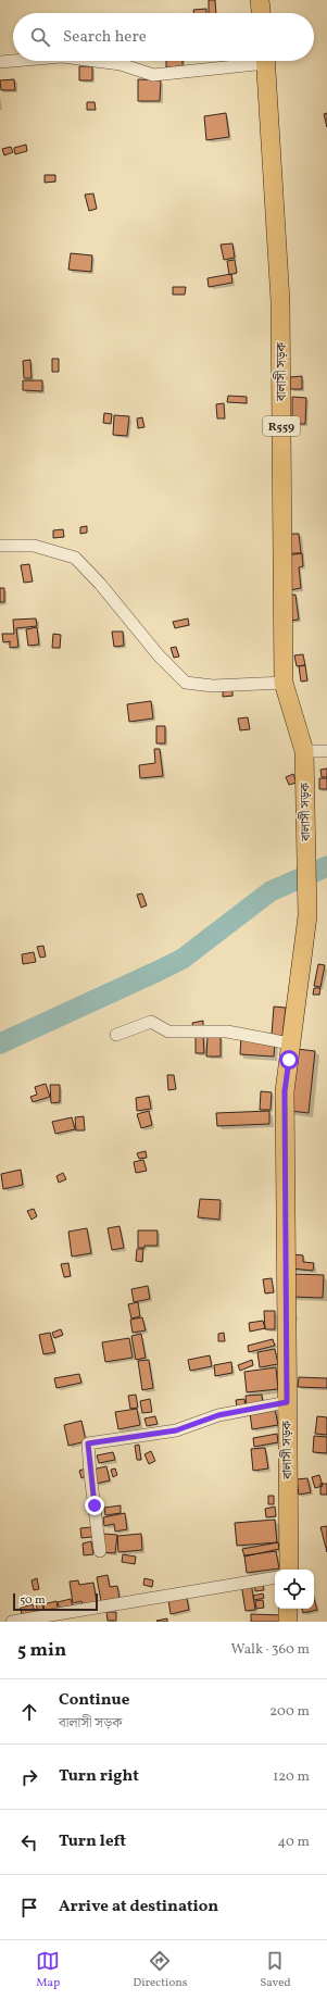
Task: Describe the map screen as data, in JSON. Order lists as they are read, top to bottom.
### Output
{
  "streets": {
    "main road": ["বালাসী সড়ক", "R559"]
  },
  "scale_bar": "50 m",
  "page": {
    "search": "Search here",
    "scale": "50 m",
    "heading": ["5 min", "Walk · 360 m"],
    "list": [
      ["Continue", "বালাসী সড়ক", "200 m"],
      ["Turn right", "120 m"],
      ["Turn left", "40 m"],
      "Arrive at destination"
    ],
    "nav": ["Map", "Directions", "Saved"]
  }
}
